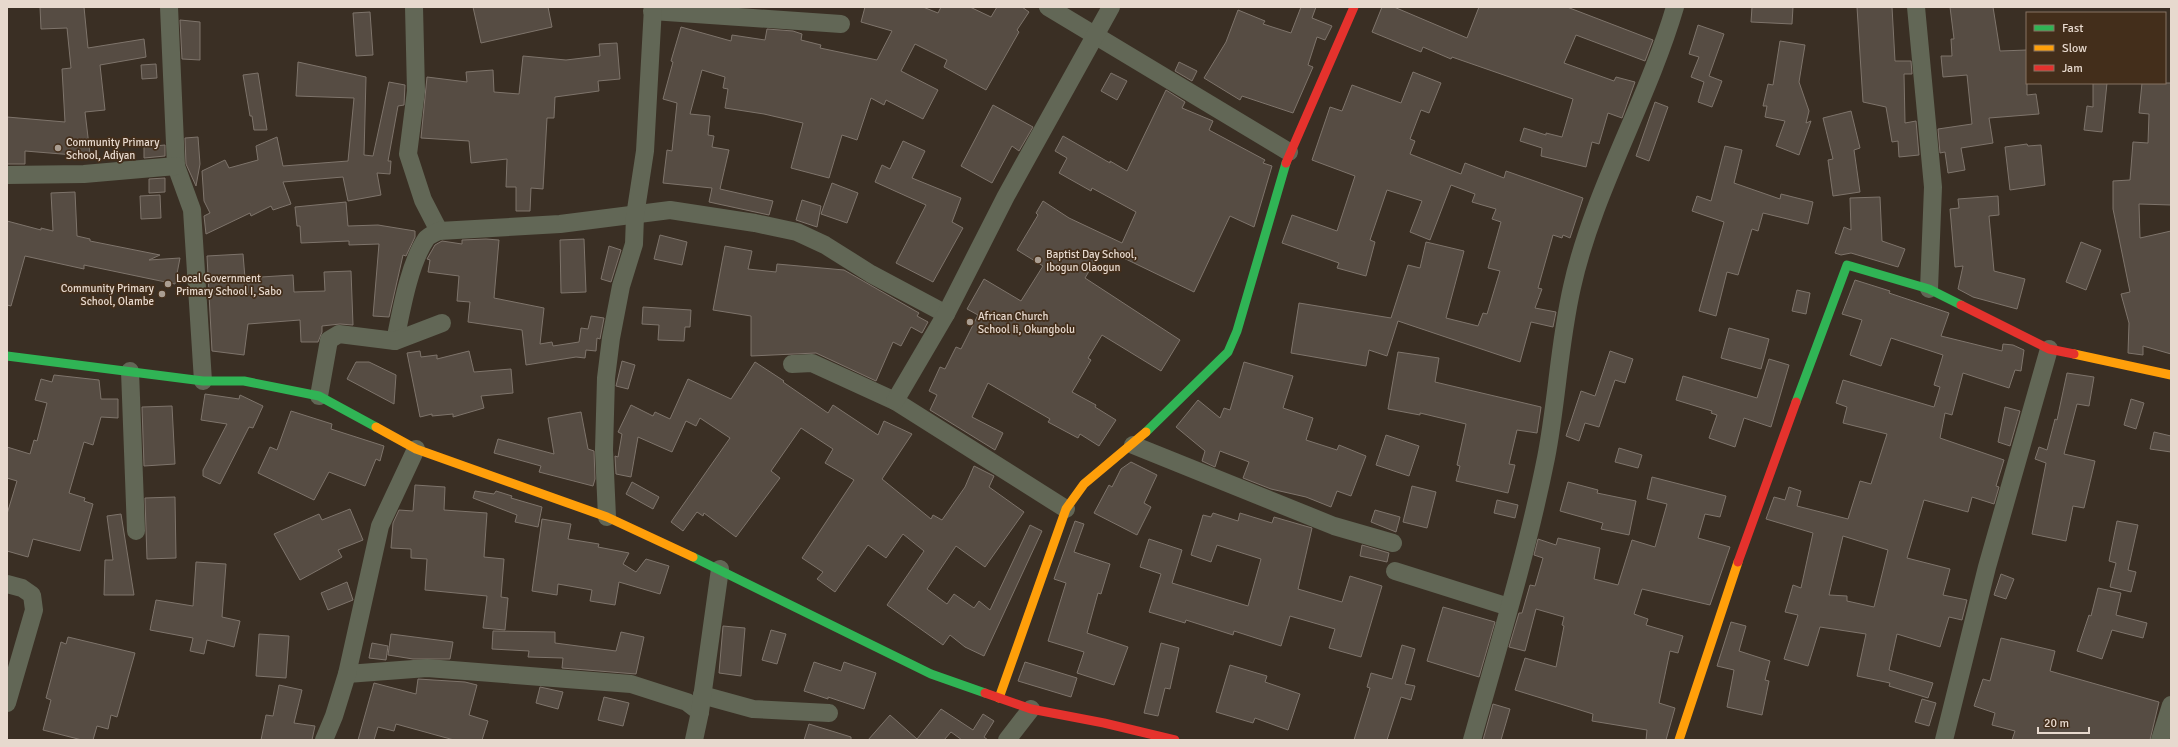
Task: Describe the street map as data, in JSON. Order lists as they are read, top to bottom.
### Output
{
  "places": [
    "Community Primary School, Adiyan",
    "Baptist Day School, Ibogun Olaogun",
    "Local Government Primary School I, Sabo",
    "Community Primary School, Olambe",
    "African Church School Ii, Okungbolu"
  ],
  "legend": ["Fast", "Slow", "Jam"],
  "scale_bar": "20 m"
}
